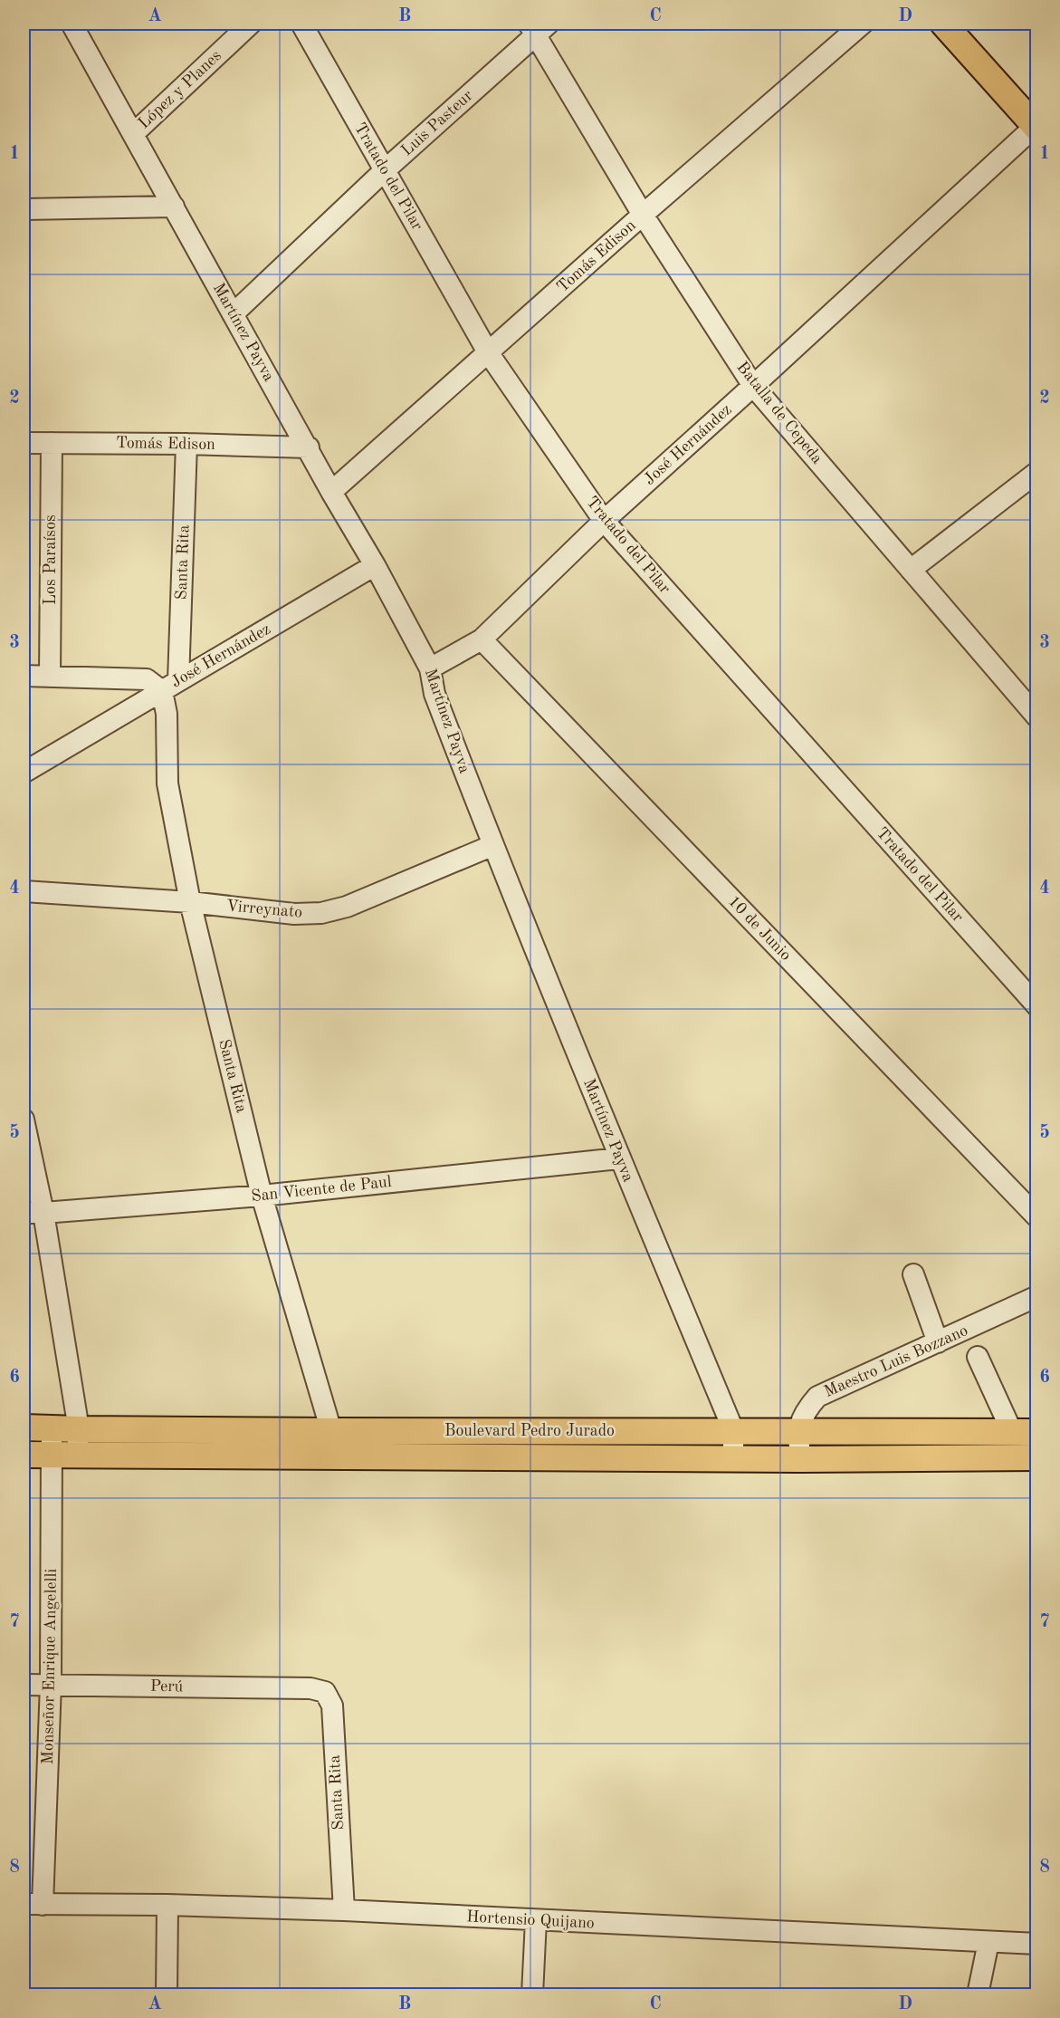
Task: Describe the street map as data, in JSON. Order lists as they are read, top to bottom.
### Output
{
  "streets": {
    "main road": ["Boulevard Pedro Jurado"],
    "street": [
      "López y Planes",
      "Luis Pasteur",
      "Tratado del Pilar",
      "Tomás Edison",
      "Martínez Payva",
      "Batalla de Cepeda",
      "José Hernández",
      "Los Paraísos",
      "Santa Rita",
      "Virreynato",
      "10 de Junio",
      "San Vicente de Paul",
      "Maestro Luis Bozzano",
      "Monseñor Enrique Angelelli",
      "Perú",
      "Hortensio Quijano"
    ]
  },
  "crossings": [
    ["López y Planes", "Martínez Payva"],
    ["Luis Pasteur", "Tratado del Pilar"],
    ["Luis Pasteur", "Martínez Payva"],
    ["Luis Pasteur", "Batalla de Cepeda"],
    ["Tratado del Pilar", "Tomás Edison"],
    ["Tratado del Pilar", "José Hernández"],
    ["Tomás Edison", "Martínez Payva"],
    ["Tomás Edison", "Batalla de Cepeda"],
    ["Tomás Edison", "Los Paraísos"],
    ["Tomás Edison", "Santa Rita"],
    ["Martínez Payva", "José Hernández"],
    ["Martínez Payva", "Virreynato"],
    ["Martínez Payva", "San Vicente de Paul"],
    ["Martínez Payva", "Boulevard Pedro Jurado"],
    ["Batalla de Cepeda", "José Hernández"],
    ["José Hernández", "Los Paraísos"],
    ["José Hernández", "Santa Rita"],
    ["José Hernández", "10 de Junio"],
    ["Santa Rita", "Virreynato"],
    ["Santa Rita", "San Vicente de Paul"],
    ["Santa Rita", "Boulevard Pedro Jurado"],
    ["Santa Rita", "Perú"],
    ["Santa Rita", "Hortensio Quijano"],
    ["Maestro Luis Bozzano", "Boulevard Pedro Jurado"],
    ["Boulevard Pedro Jurado", "Monseñor Enrique Angelelli"],
    ["Monseñor Enrique Angelelli", "Perú"],
    ["Monseñor Enrique Angelelli", "Hortensio Quijano"]
  ],
  "grid": {
    "columns": [
      "A",
      "B",
      "C",
      "D"
    ],
    "rows": [
      "1",
      "2",
      "3",
      "4",
      "5",
      "6",
      "7",
      "8"
    ]
  }
}
